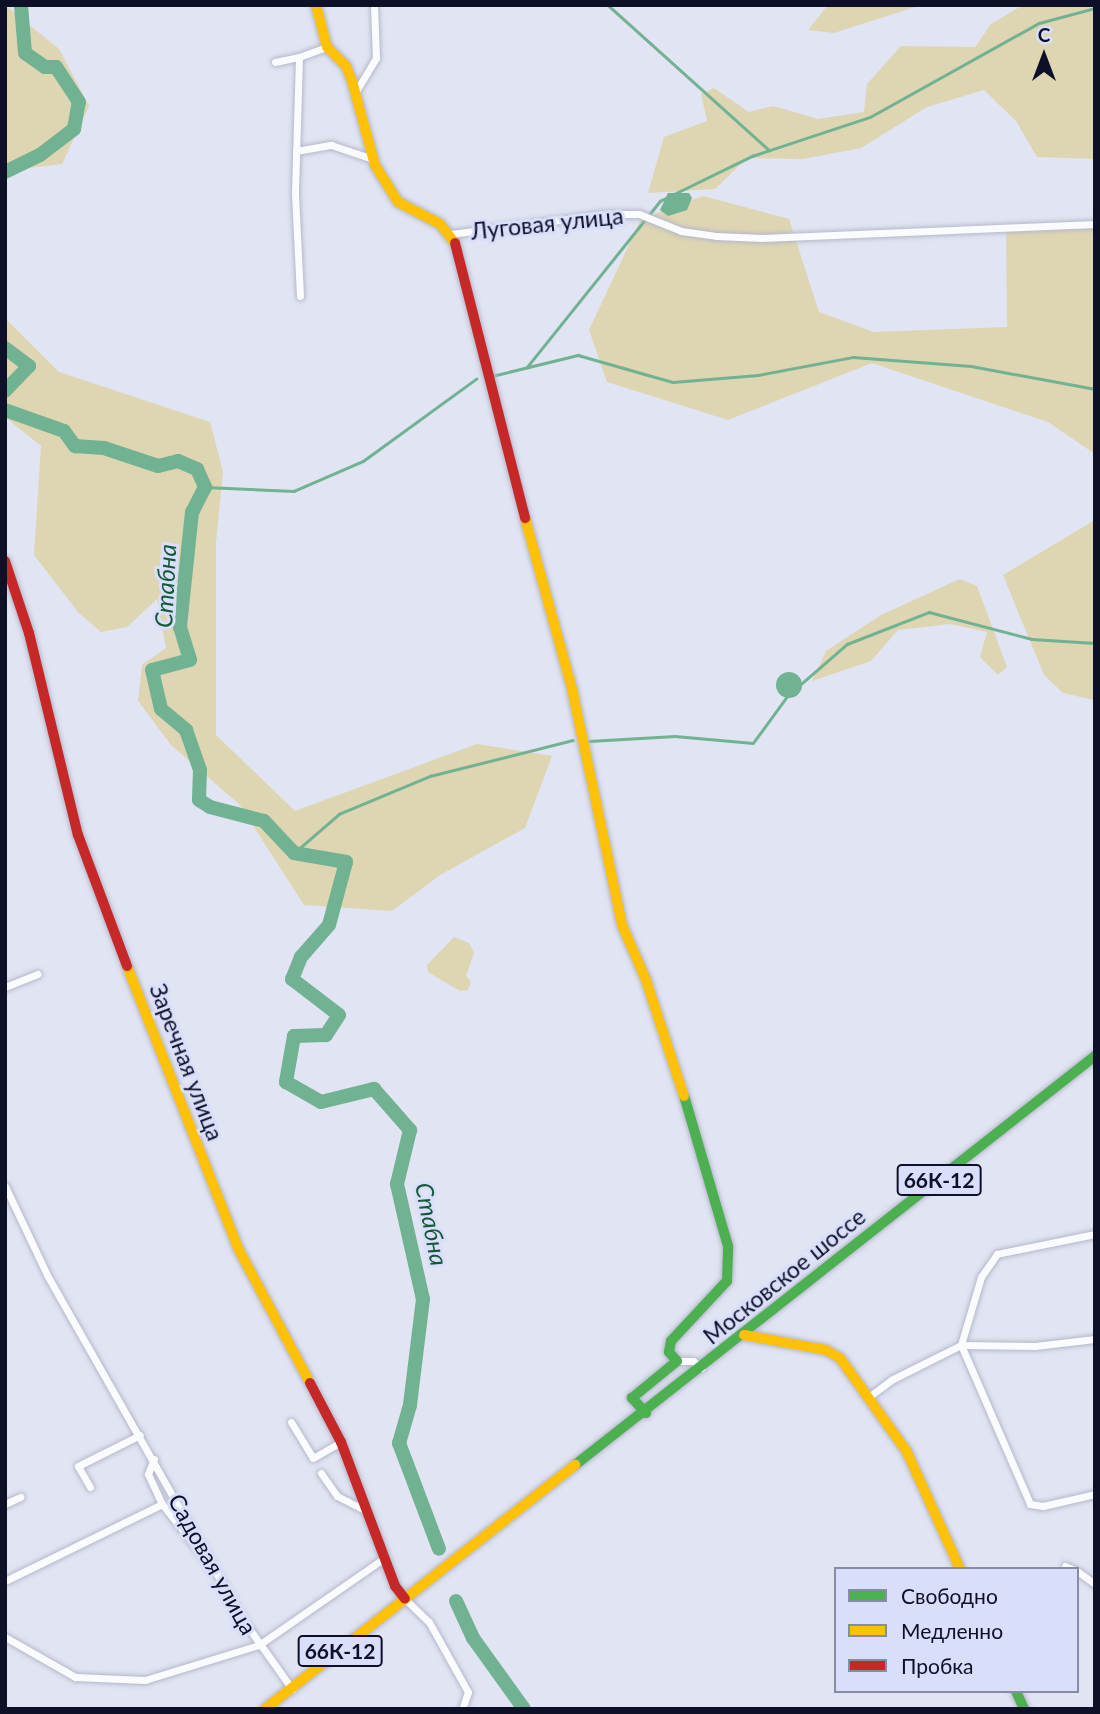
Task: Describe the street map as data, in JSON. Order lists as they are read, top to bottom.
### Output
{
  "streets": {
    "street": [
      "Луговая улица",
      "Заречная улица",
      "66К-12",
      "Московское шоссе",
      "Садовая улица"
    ]
  },
  "crossings": [
    ["Заречная улица", "66К-12"],
    ["Заречная улица", "Московское шоссе"],
    ["66К-12", "Московское шоссе"],
    ["66К-12", "Садовая улица"]
  ],
  "water": ["Стабна"],
  "legend": ["Свободно", "Медленно", "Пробка"],
  "north": "top"
}
